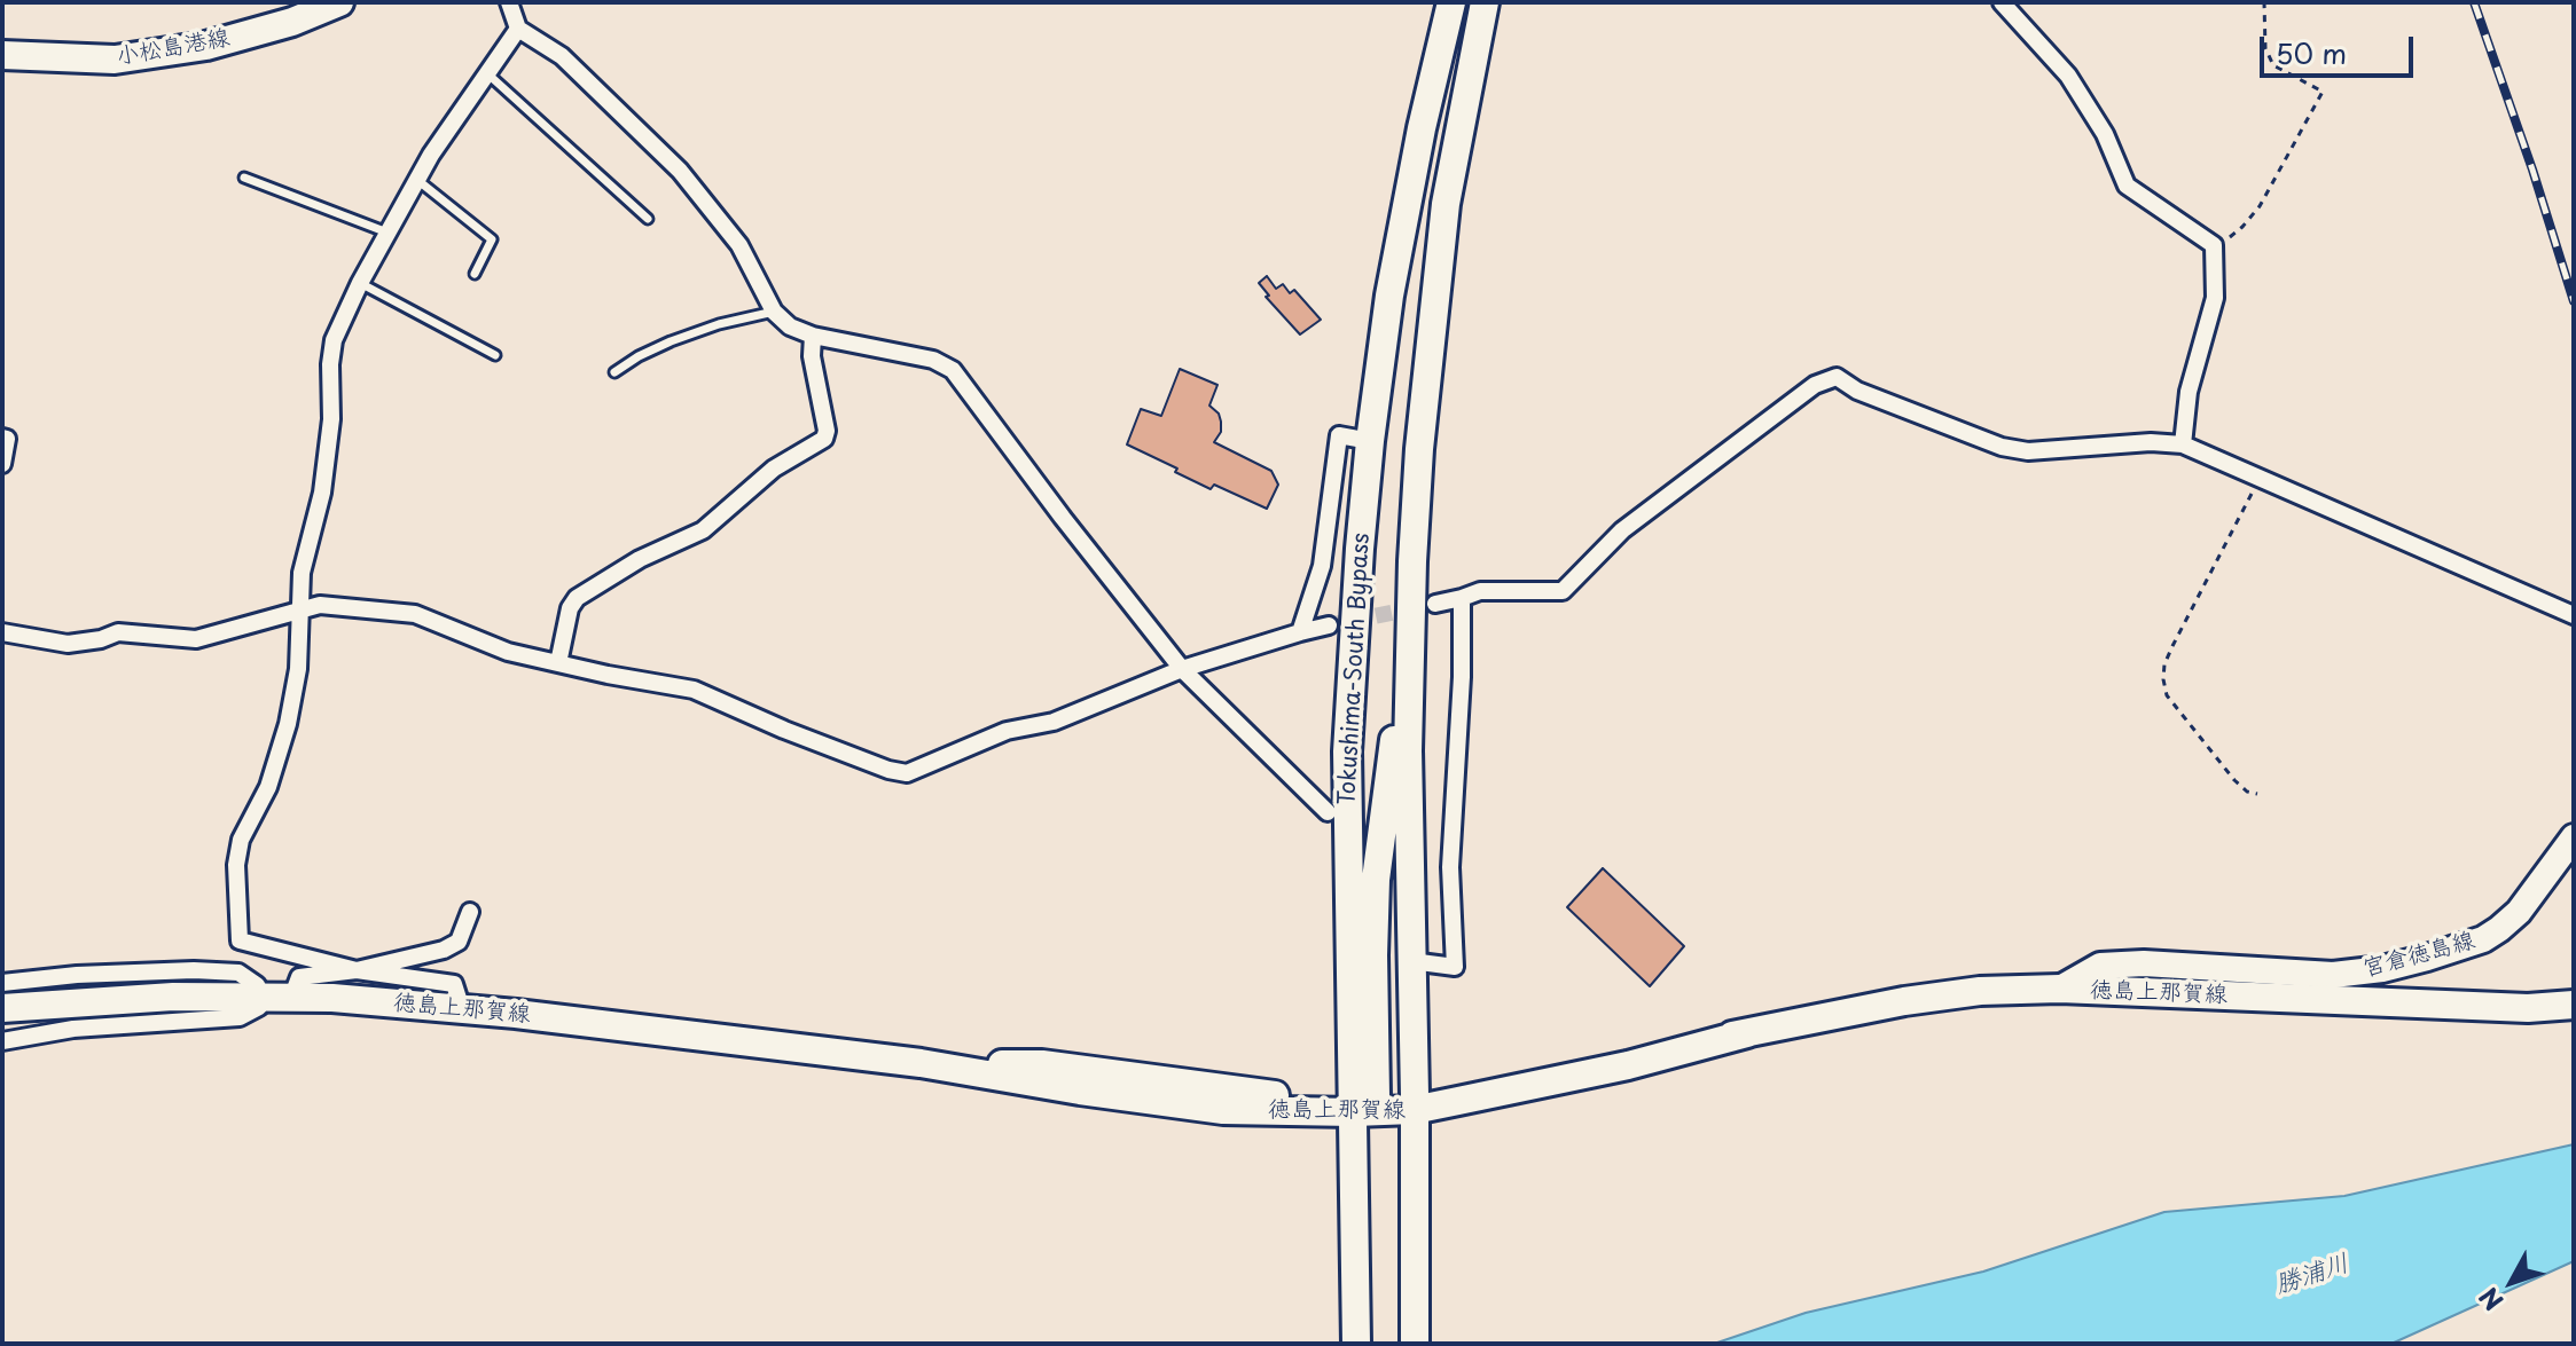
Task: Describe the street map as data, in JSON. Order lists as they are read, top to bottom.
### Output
{
  "streets": {
    "main road": [
      "小松島港線",
      "Tokushima-South Bypass",
      "宮倉徳島線",
      "徳島上那賀線"
    ]
  },
  "crossings": [
    ["Tokushima-South Bypass", "徳島上那賀線"],
    ["宮倉徳島線", "徳島上那賀線"]
  ],
  "water": ["勝浦川"],
  "scale_bar": "50 m",
  "north": "bottom left"
}
